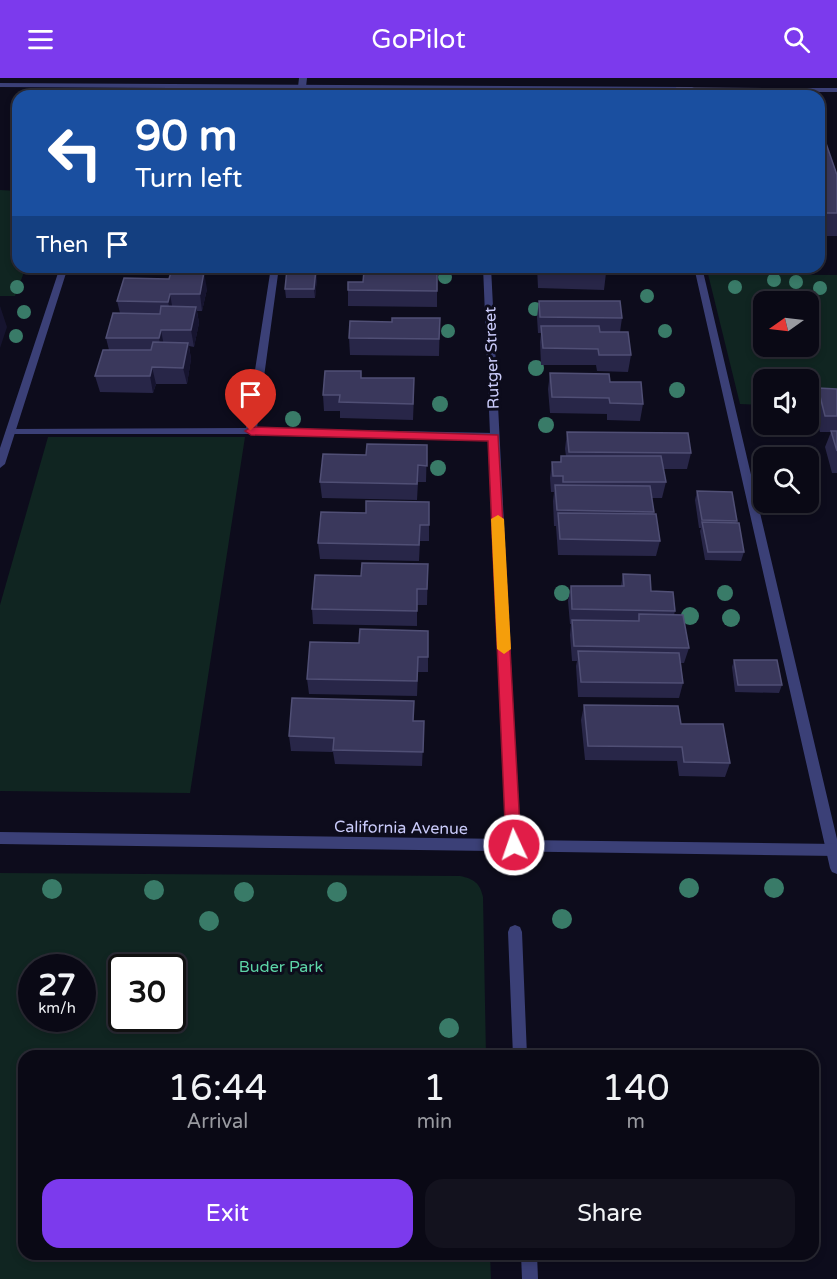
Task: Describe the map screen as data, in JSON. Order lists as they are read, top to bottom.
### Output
{
  "streets": {
    "street": ["Rutger Street", "California Avenue"]
  },
  "crossings": [
    ["Rutger Street", "California Avenue"]
  ],
  "parks": ["Buder Park"],
  "north": "left",
  "page": {
    "header": "GoPilot",
    "turn": ["90 m", "Turn left"],
    "then": "Then",
    "speed": "27 km/h",
    "limit": "30",
    "eta": [
      "16:44",
      "Arrival",
      "1",
      "min",
      "140",
      "m"
    ],
    "buttons": ["Exit", "Share"]
  }
}
